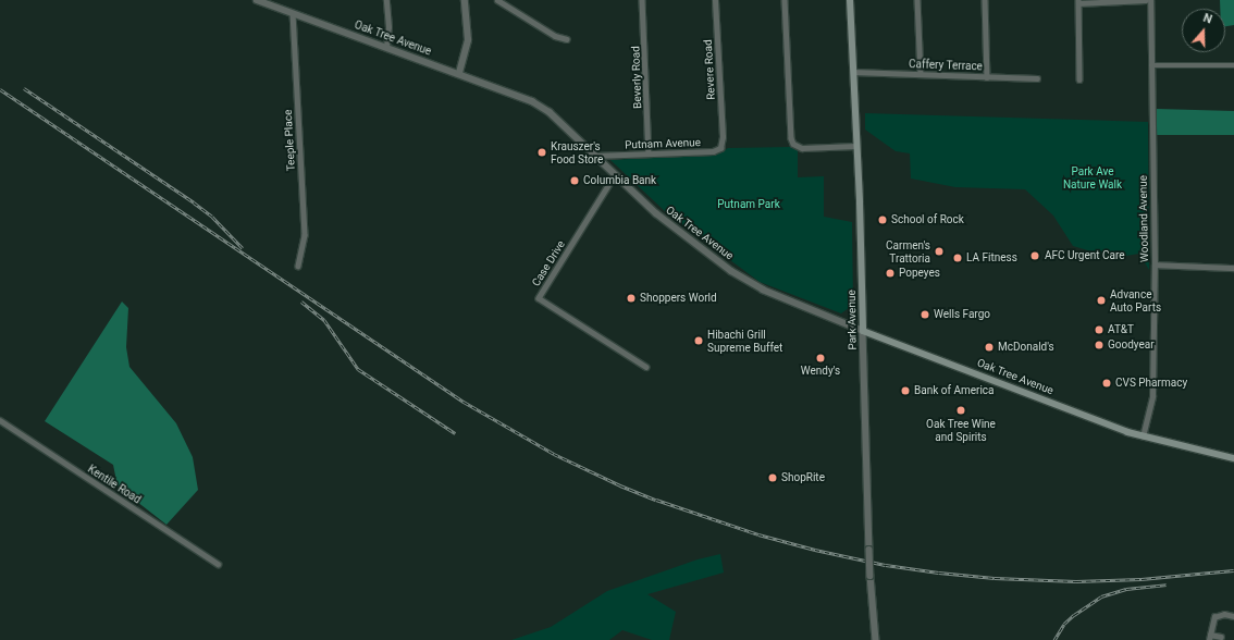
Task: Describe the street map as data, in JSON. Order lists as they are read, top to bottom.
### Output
{
  "streets": {
    "main road": ["Oak Tree Avenue", "Park Avenue"],
    "street": [
      "Caffery Terrace",
      "Revere Road",
      "Beverly Road",
      "Teeple Place",
      "Putnam Avenue",
      "Woodland Avenue",
      "Case Drive",
      "Kentile Road"
    ]
  },
  "crossings": [
    ["Oak Tree Avenue", "Teeple Place"],
    ["Oak Tree Avenue", "Putnam Avenue"],
    ["Oak Tree Avenue", "Woodland Avenue"],
    ["Oak Tree Avenue", "Case Drive"],
    ["Oak Tree Avenue", "Park Avenue"],
    ["Caffery Terrace", "Park Avenue"],
    ["Revere Road", "Putnam Avenue"],
    ["Beverly Road", "Putnam Avenue"]
  ],
  "parks": ["Park Ave Nature Walk", "Putnam Park"],
  "places": [
    "Krauszer's Food Store",
    "Columbia Bank",
    "School of Rock",
    "Carmen's Trattoria",
    "AFC Urgent Care",
    "LA Fitness",
    "Popeyes",
    "Shoppers World",
    "Advance Auto Parts",
    "Wells Fargo",
    "AT&T",
    "Hibachi Grill Supreme Buffet",
    "Goodyear",
    "McDonald's",
    "Wendy's",
    "CVS Pharmacy",
    "Bank of America",
    "Oak Tree Wine and Spirits",
    "ShopRite"
  ],
  "north": "top"
}
